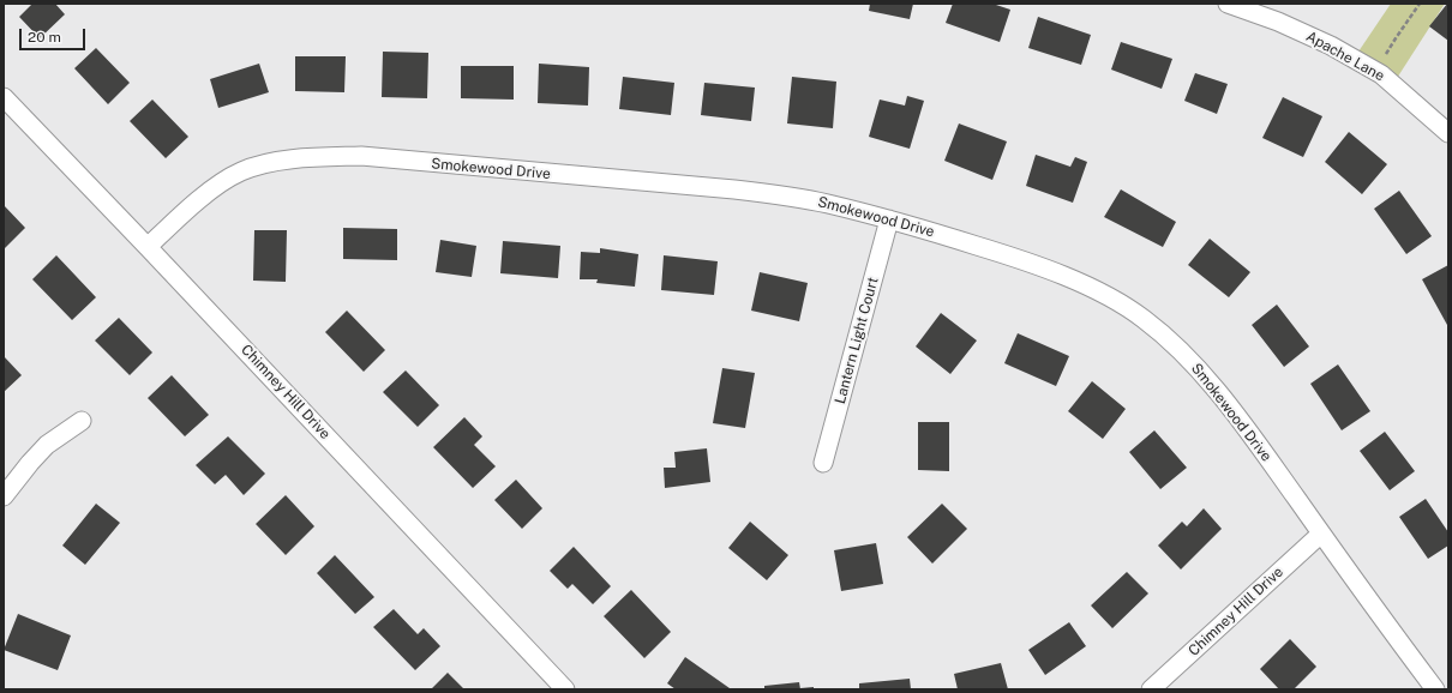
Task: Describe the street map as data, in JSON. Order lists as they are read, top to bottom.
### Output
{
  "streets": {
    "street": [
      "Apache Lane",
      "Smokewood Drive",
      "Lantern Light Court",
      "Chimney Hill Drive"
    ]
  },
  "crossings": [
    ["Smokewood Drive", "Lantern Light Court"],
    ["Smokewood Drive", "Chimney Hill Drive"]
  ],
  "scale_bar": "20 m"
}
